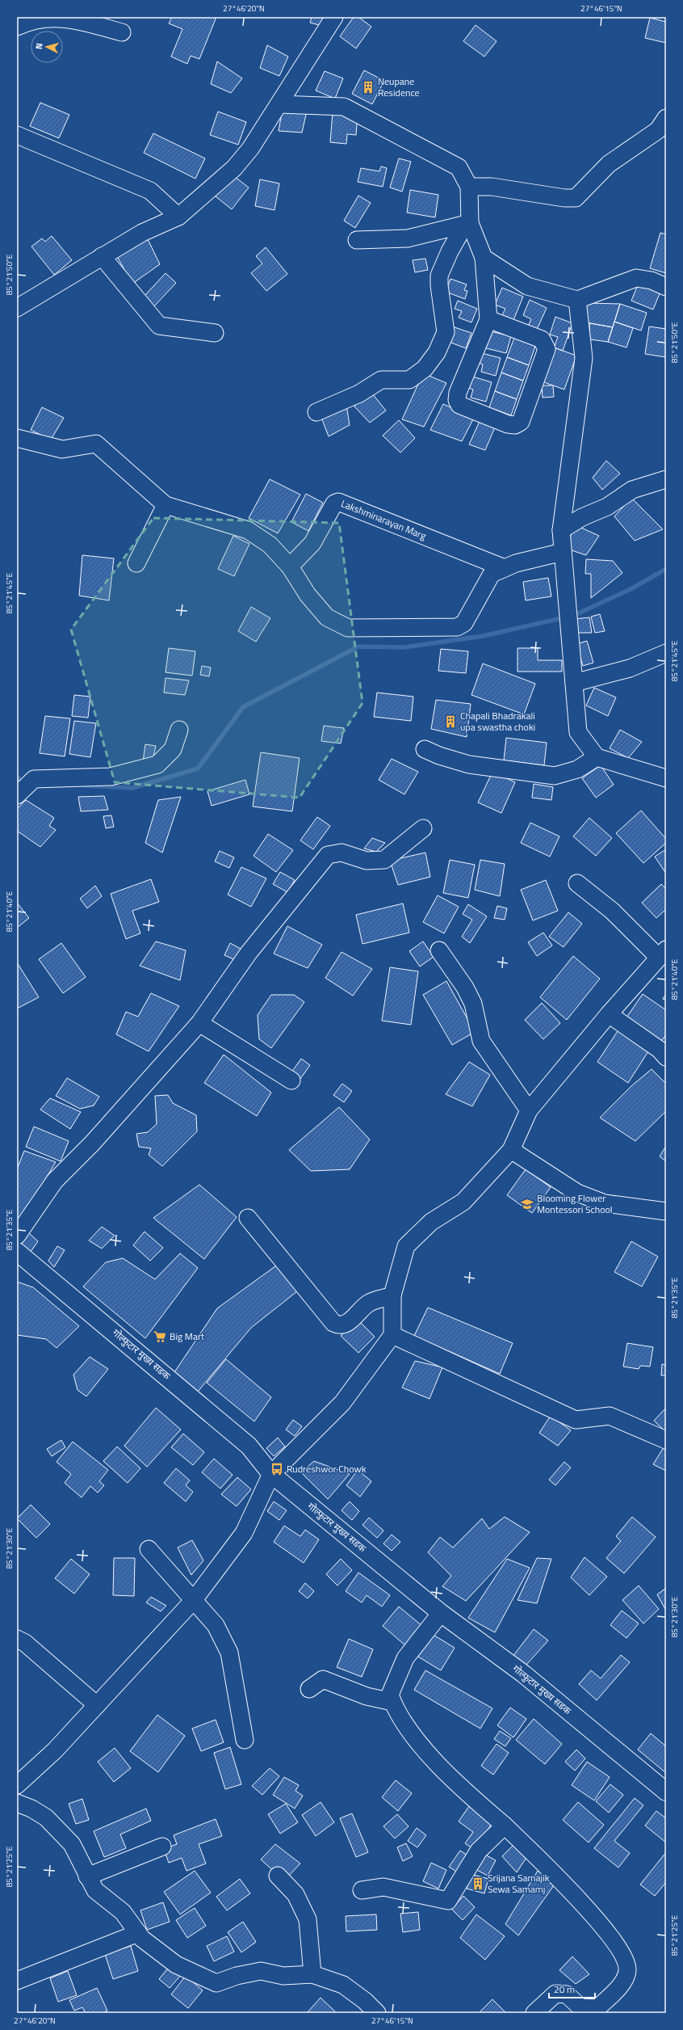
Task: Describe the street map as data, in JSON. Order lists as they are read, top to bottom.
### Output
{
  "streets": {
    "main road": ["गोल्फुटार मुख्य सडक"],
    "street": ["Lakshminarayan Marg"]
  },
  "places": {
    "building": ["Neupane Residence", "Chapali Bhadrakali upa swastha choki", "Srijana Samajik Sewa Samamj"],
    "school or university": ["Blooming Flower Montessori School"],
    "supermarket": ["Big Mart"],
    "bus stop": ["Rudreshwor Chowk"]
  },
  "scale_bar": "20 m",
  "north": "left",
  "coordinates": [
    "27°46'20\"N",
    "27°46'15\"N",
    "85°21'50\"E",
    "85°21'45\"E",
    "85°21'40\"E",
    "85°21'35\"E",
    "85°21'30\"E",
    "85°21'25\"E"
  ]
}
